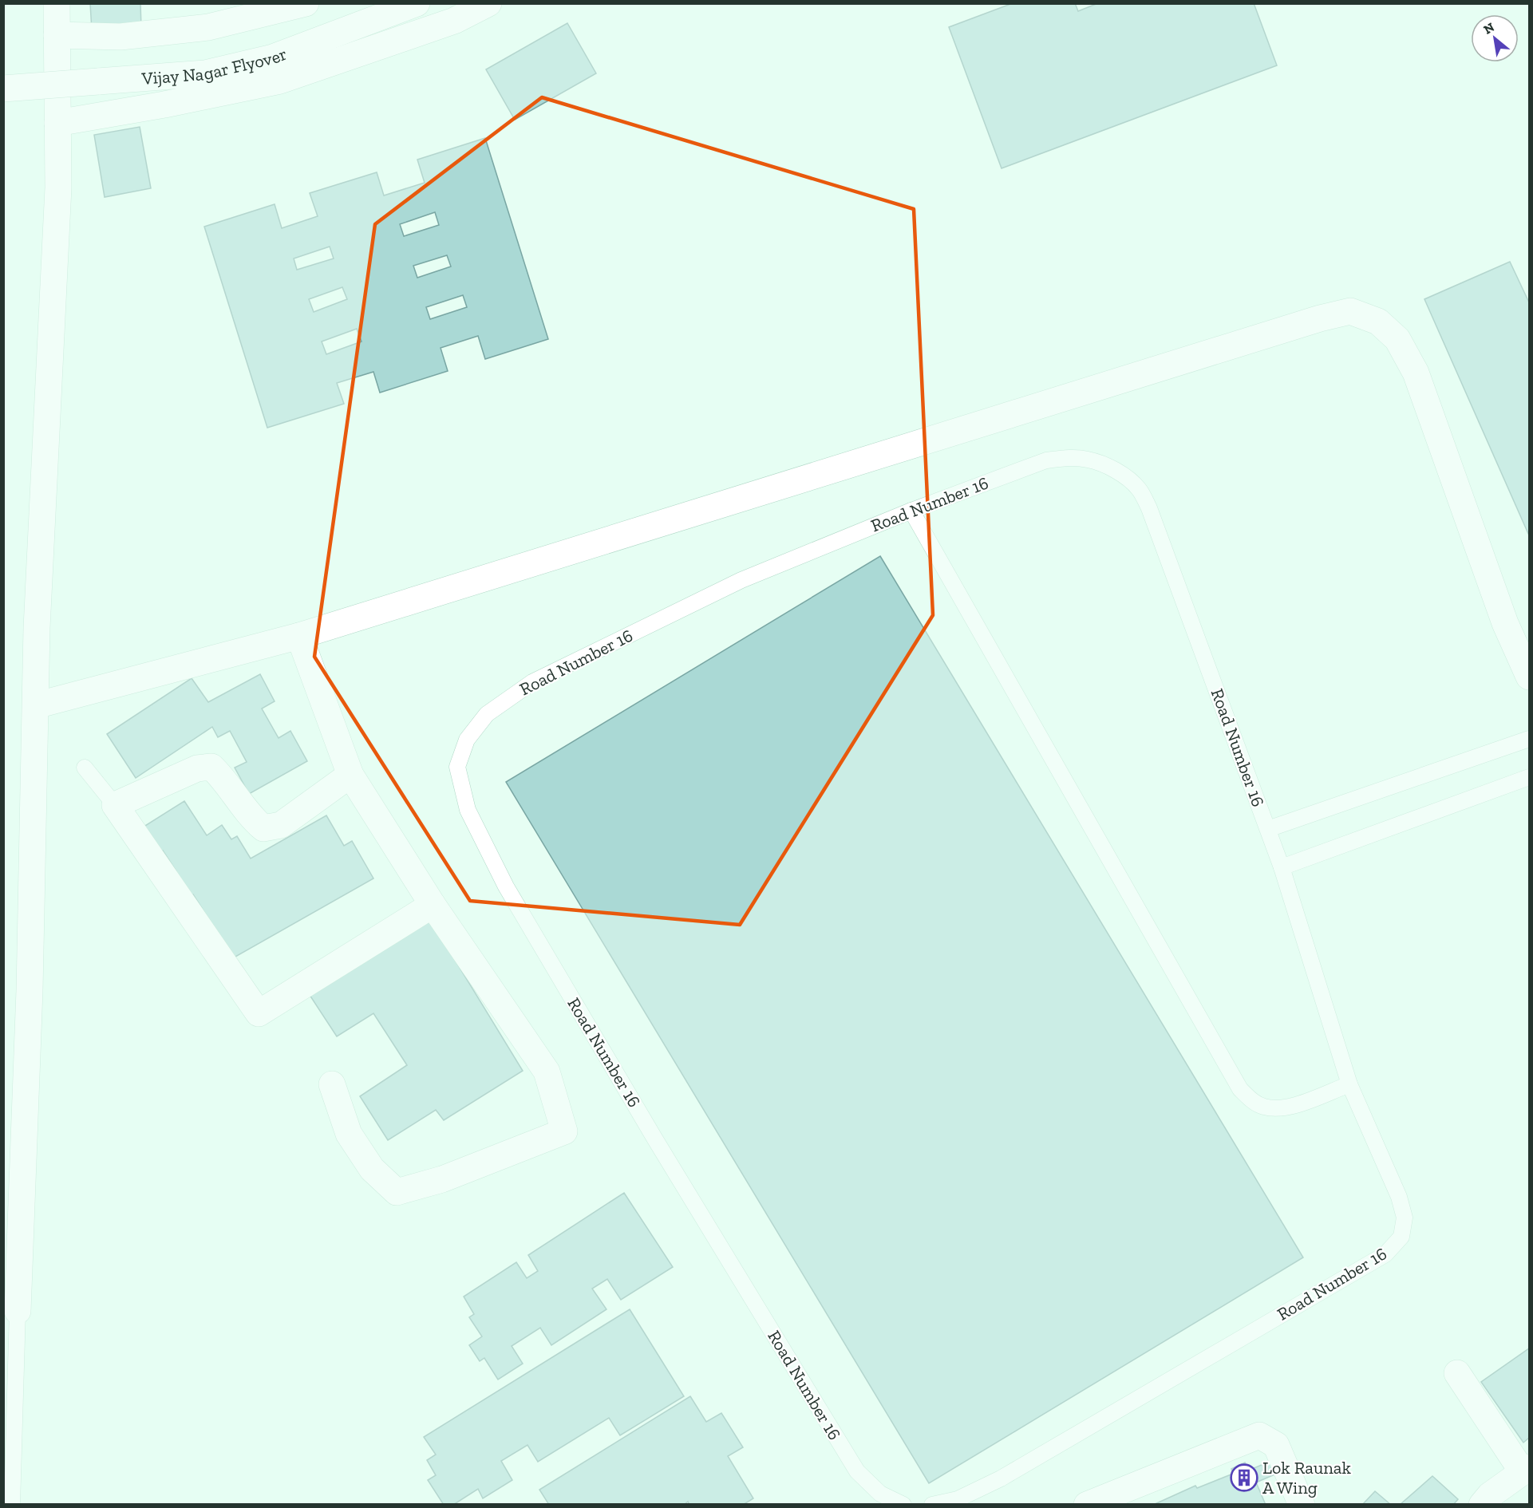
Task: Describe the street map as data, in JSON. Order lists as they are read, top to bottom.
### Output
{
  "streets": {
    "street": ["Vijay Nagar Flyover"],
    "lane": ["Road Number 16"]
  },
  "places": {
    "building": ["Lok Raunak A Wing"]
  },
  "north": "top left"
}
